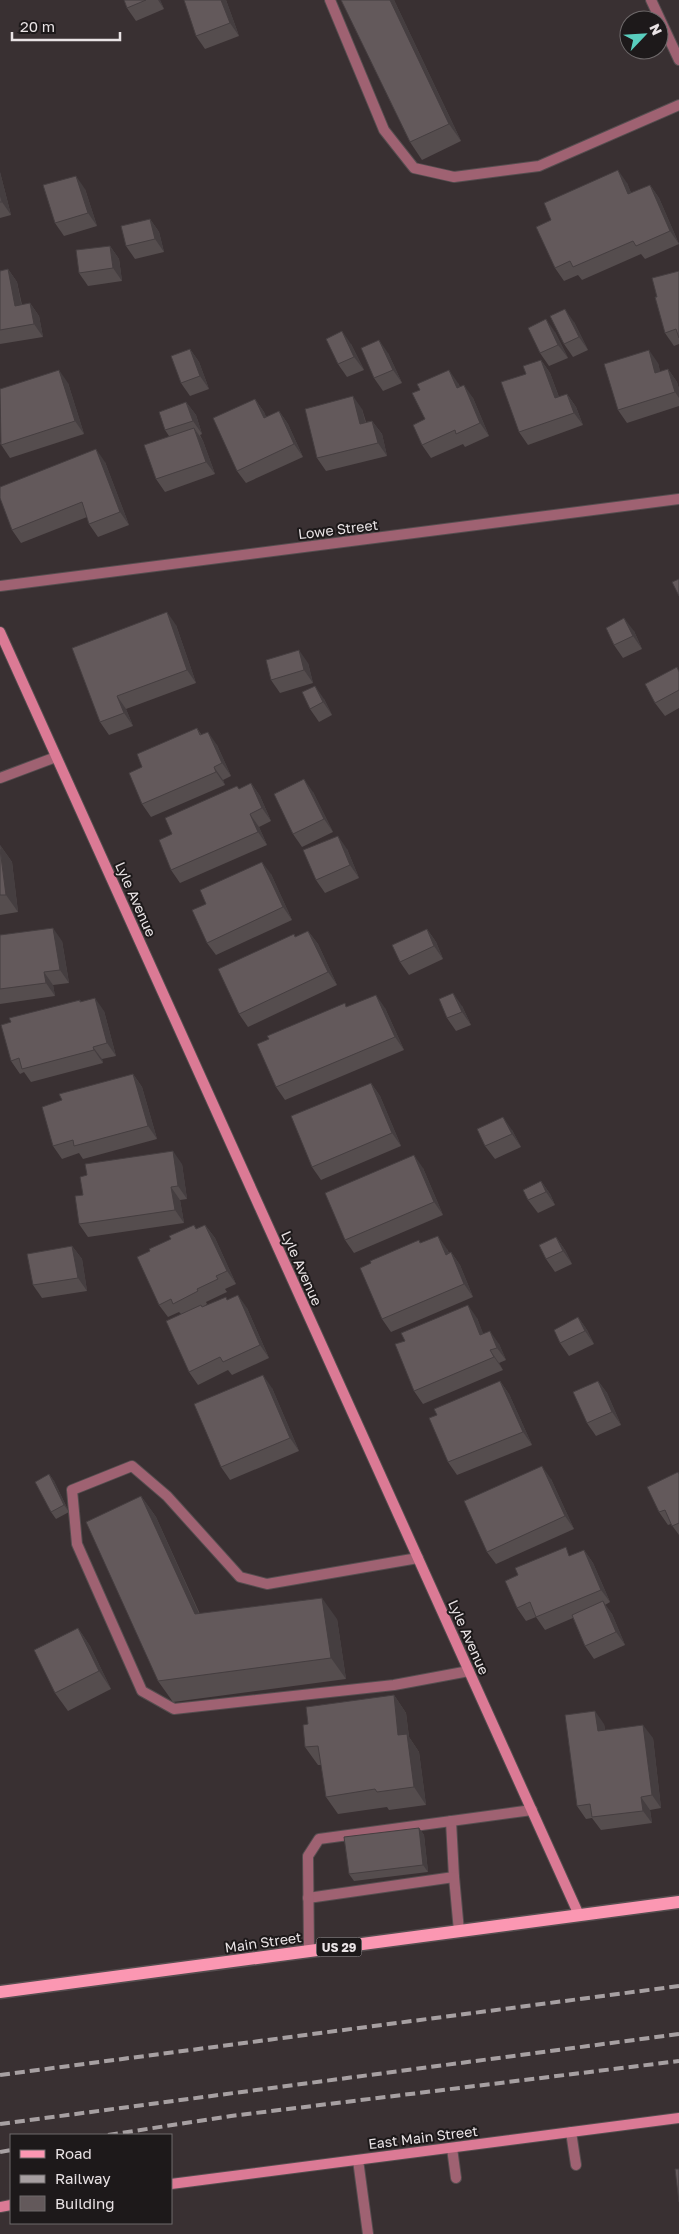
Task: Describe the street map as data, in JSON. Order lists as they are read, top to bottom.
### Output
{
  "streets": {
    "main road": ["Main Street", "US 29"],
    "street": ["Lowe Street", "Lyle Avenue", "East Main Street"]
  },
  "crossings": [
    ["Lyle Avenue", "Main Street"]
  ],
  "legend": ["Road", "Railway", "Building"],
  "scale_bar": "20 m",
  "north": "top right"
}
